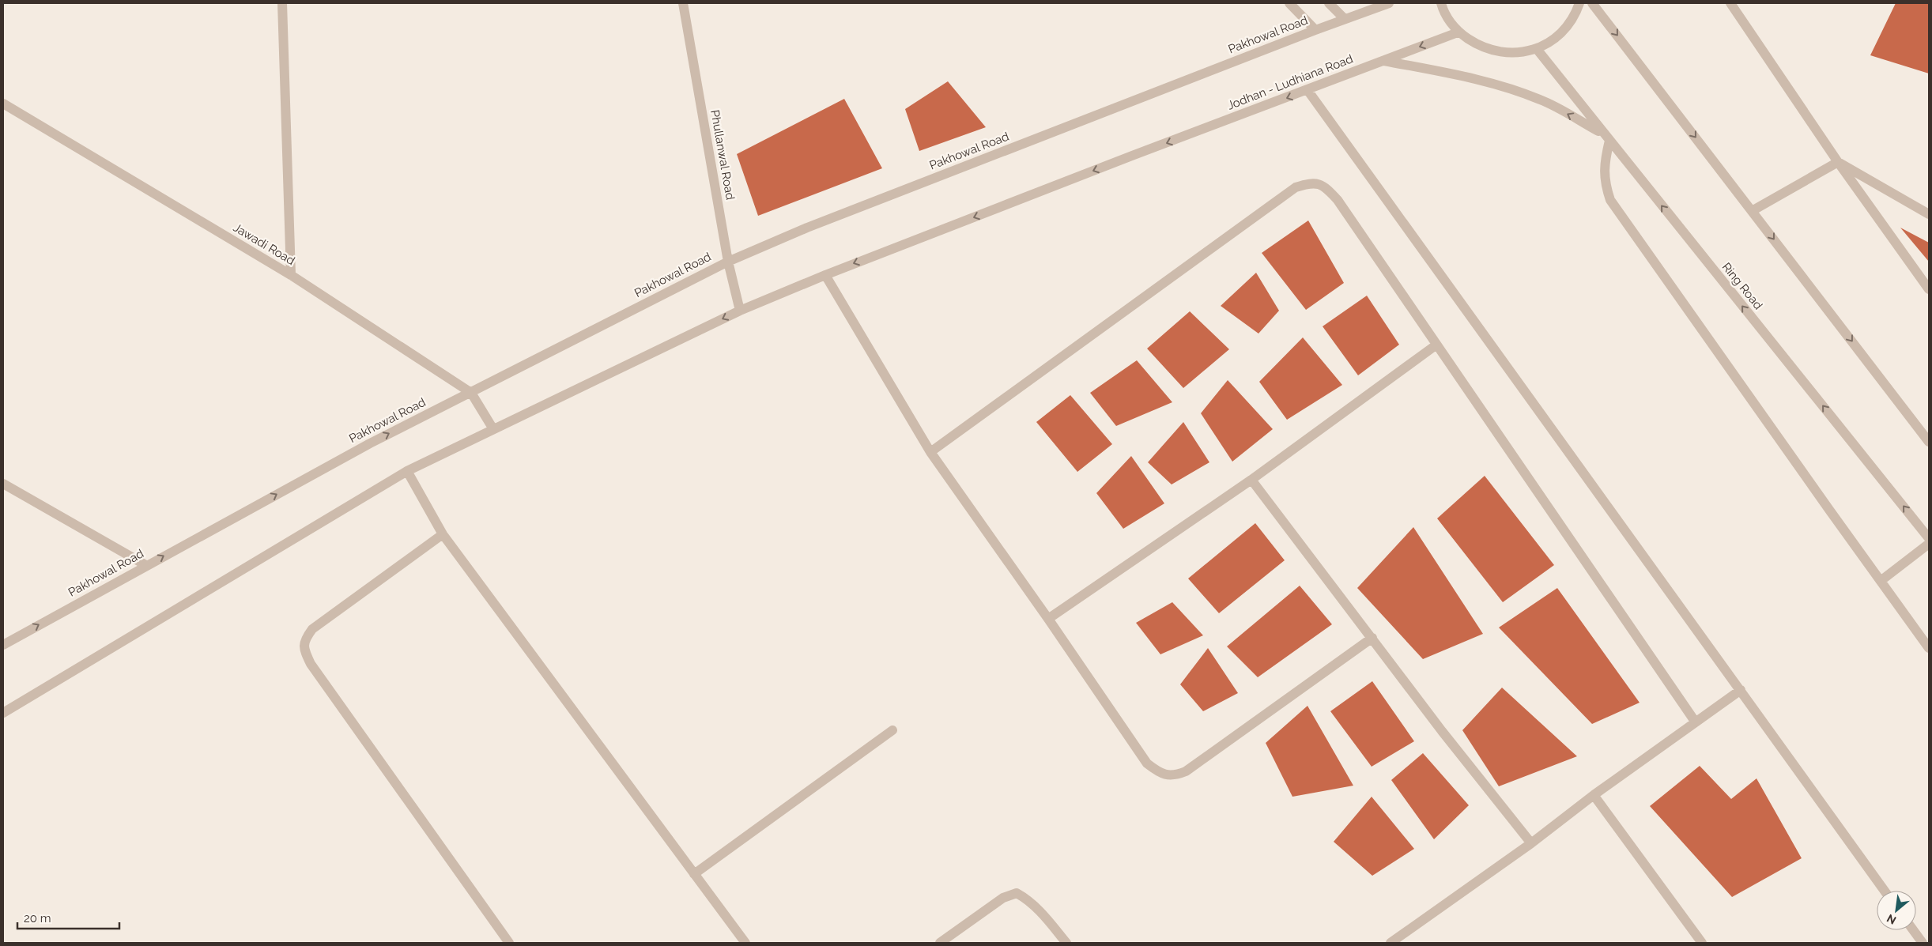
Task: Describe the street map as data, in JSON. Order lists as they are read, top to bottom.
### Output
{
  "streets": {
    "street": [
      "Pakhowal Road",
      "Jodhan - Ludhiana Road",
      "Phullanwal Road",
      "Jawadi Road",
      "Ring Road"
    ]
  },
  "crossings": [
    ["Pakhowal Road", "Phullanwal Road"],
    ["Pakhowal Road", "Jawadi Road"]
  ],
  "one_way": ["Jodhan - Ludhiana Road"],
  "scale_bar": "20 m",
  "north": "bottom left"
}
